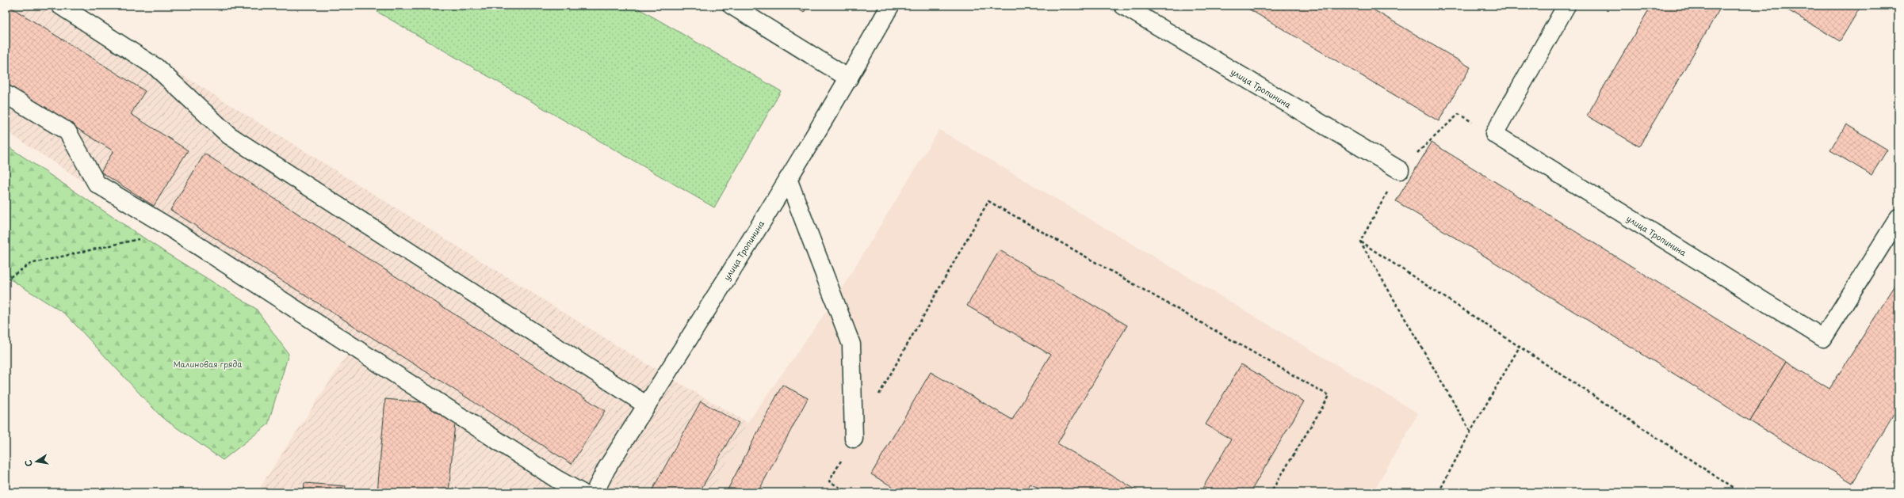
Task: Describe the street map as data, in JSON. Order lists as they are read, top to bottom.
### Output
{
  "streets": {
    "lane": ["улица Тропинина"]
  },
  "parks": ["Малиновая гряда"],
  "north": "left"
}
